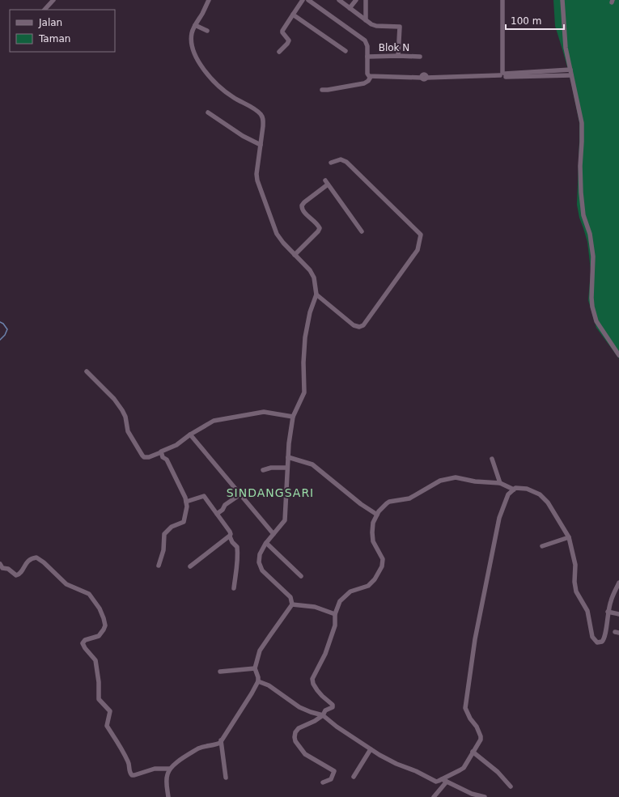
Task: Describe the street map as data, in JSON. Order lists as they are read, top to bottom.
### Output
{
  "streets": {
    "street": ["Blok N"]
  },
  "districts": ["SINDANGSARI"],
  "legend": ["Jalan", "Taman"],
  "scale_bar": "100 m"
}
